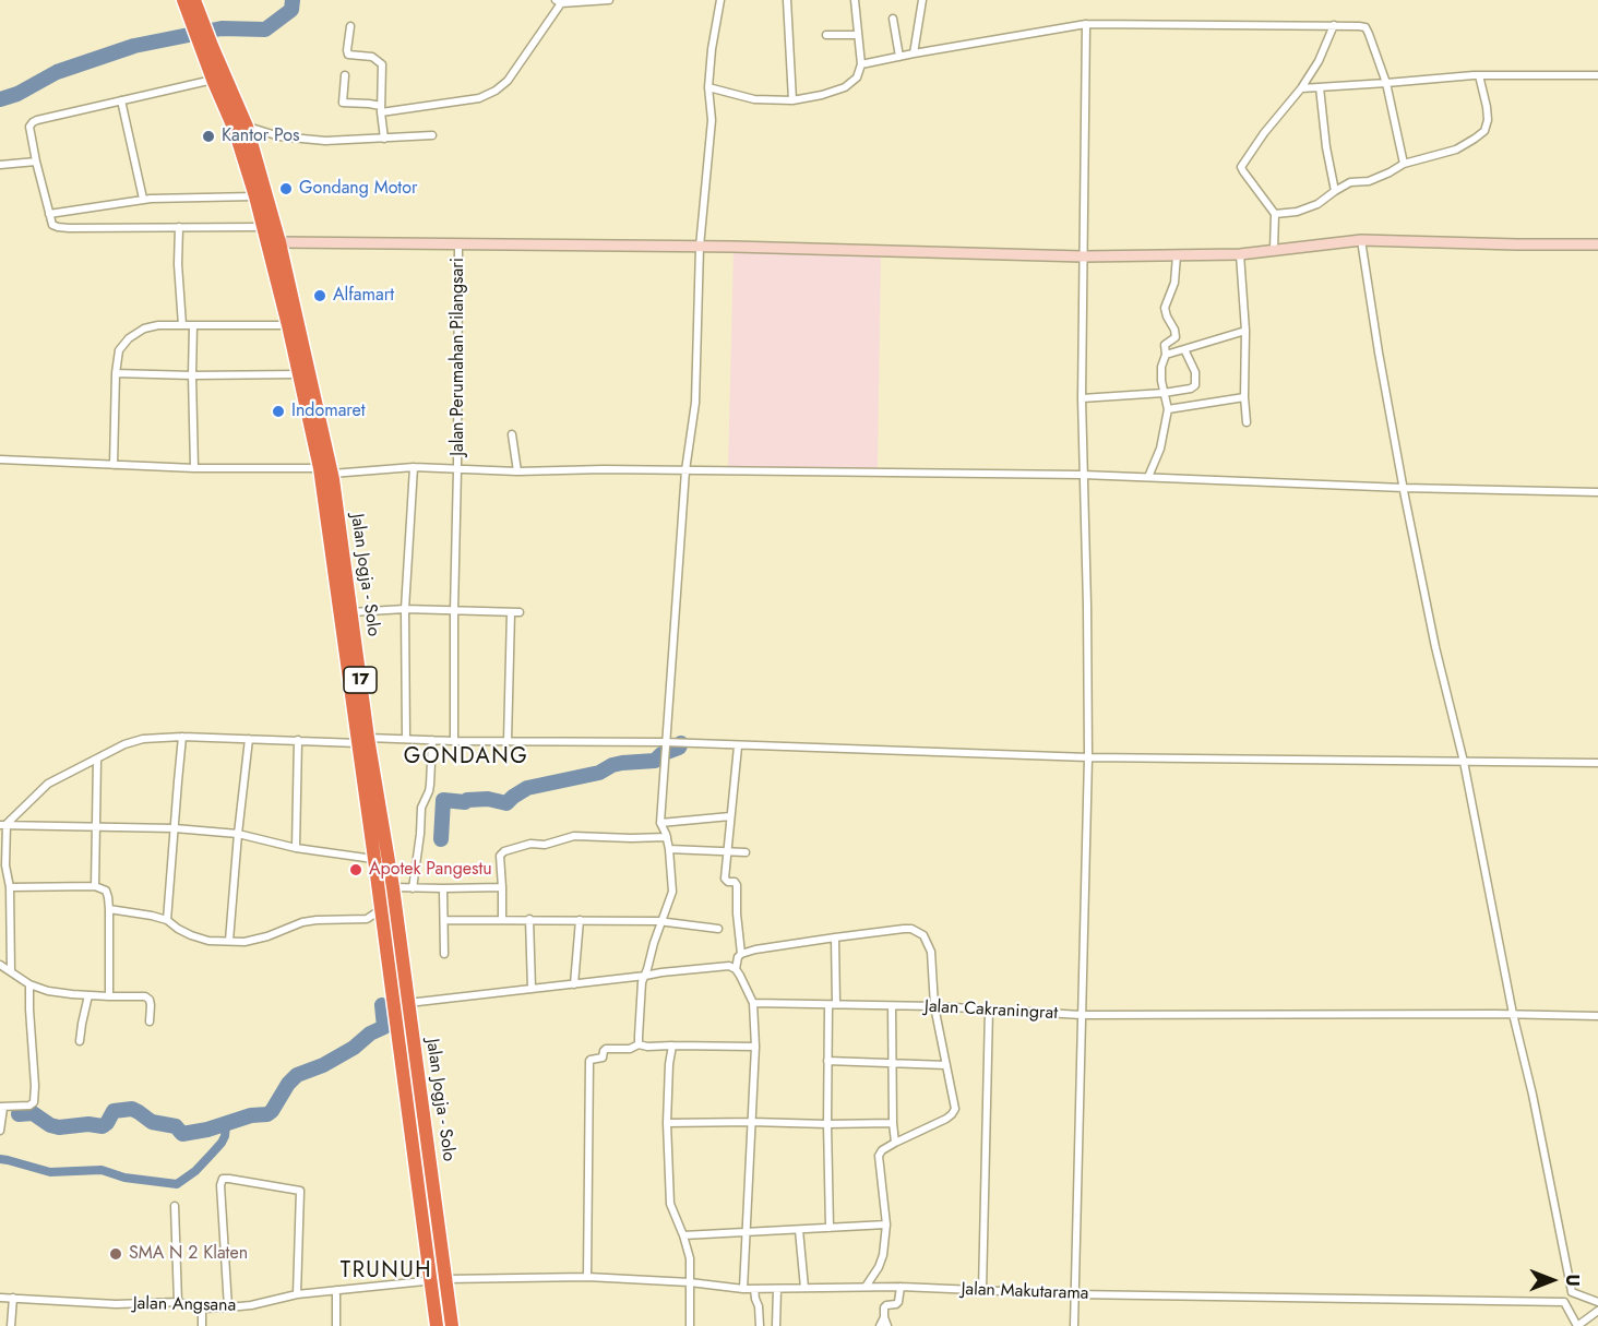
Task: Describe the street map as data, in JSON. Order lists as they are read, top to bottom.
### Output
{
  "streets": {
    "highway": ["Jalan Jogja - Solo", "17"],
    "street": [
      "Jalan Perumahan Pilangsari",
      "Jalan Cakraningrat",
      "Jalan Makutarama",
      "Jalan Angsana"
    ]
  },
  "crossings": [
    ["Jalan Jogja - Solo", "Jalan Makutarama"],
    ["Jalan Jogja - Solo", "Jalan Angsana"],
    ["Jalan Makutarama", "Jalan Angsana"]
  ],
  "districts": ["GONDANG", "TRUNUH"],
  "places": [
    "Kantor Pos",
    "Gondang Motor",
    "Alfamart",
    "Indomaret",
    "Apotek Pangestu",
    "SMA N 2 Klaten"
  ],
  "north": "right"
}
